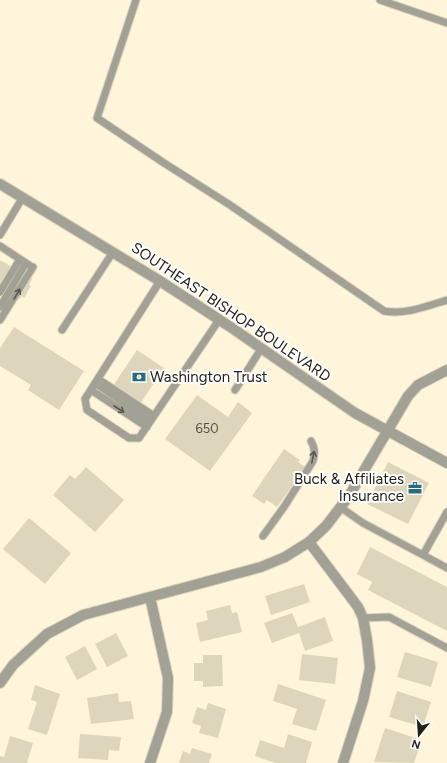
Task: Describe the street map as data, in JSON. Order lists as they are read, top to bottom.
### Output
{
  "streets": {
    "street": ["SOUTHEAST BISHOP BOULEVARD"]
  },
  "places": {
    "bank": ["Washington Trust"],
    "office": ["Buck & Affiliates Insurance"]
  },
  "house_numbers": ["650"],
  "north": "bottom"
}
